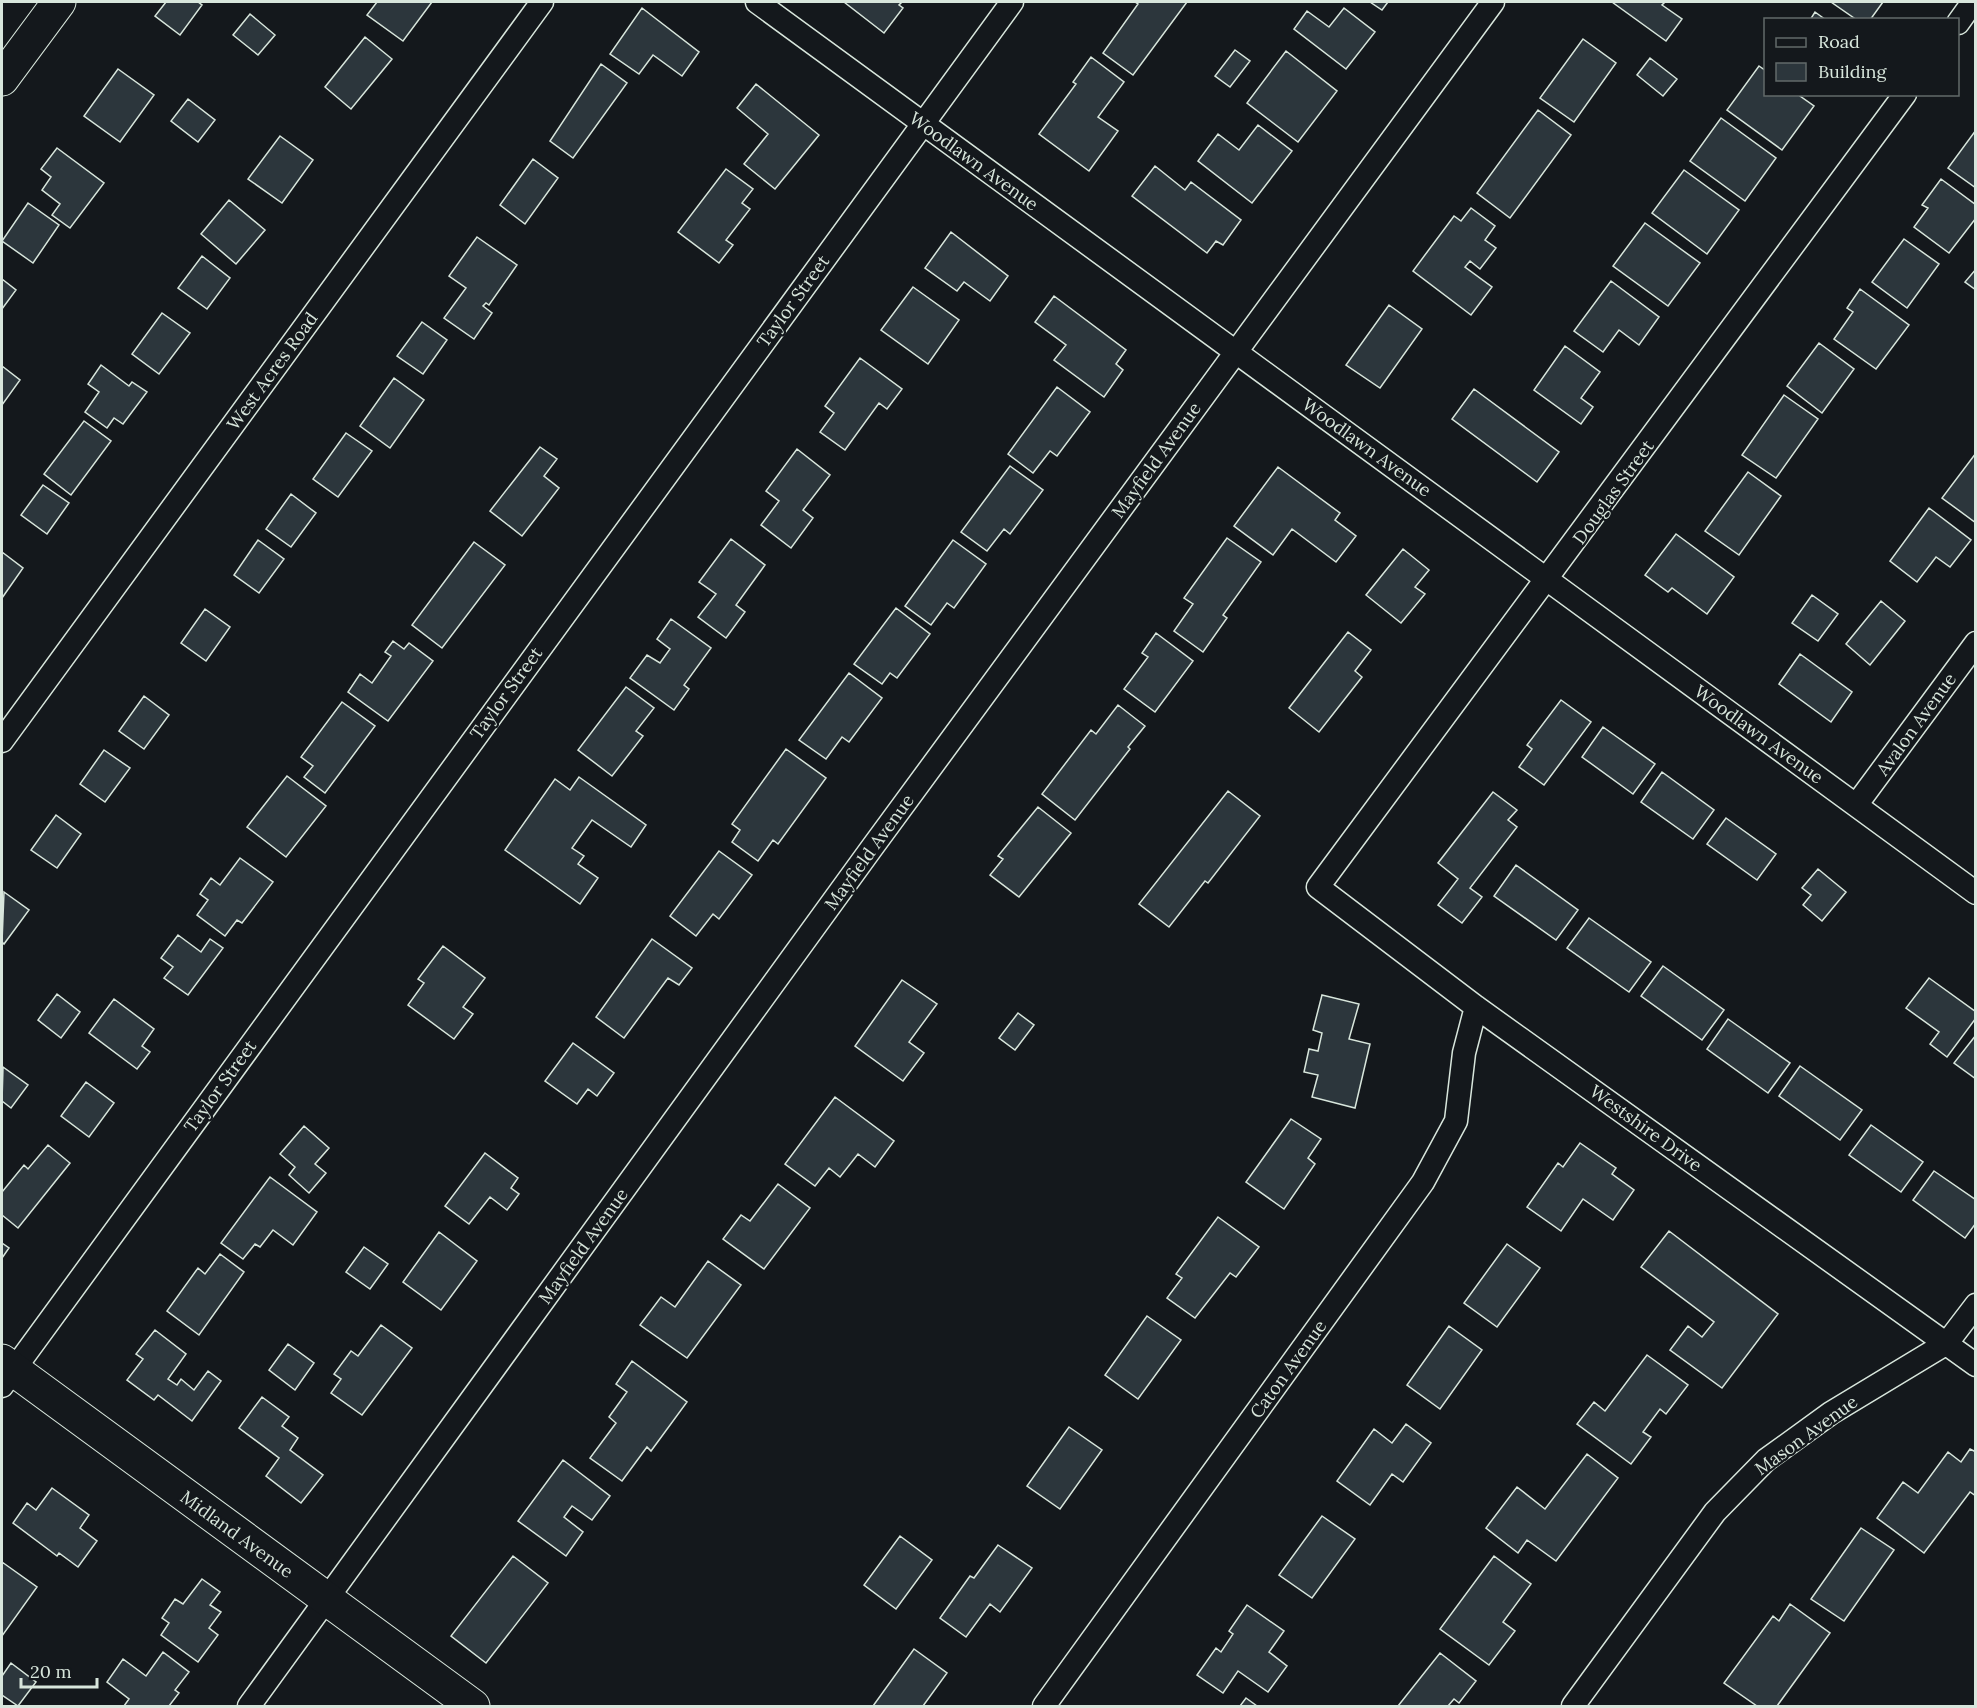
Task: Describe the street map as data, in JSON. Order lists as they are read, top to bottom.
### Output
{
  "streets": {
    "main road": ["Midland Avenue"],
    "street": [
      "Woodlawn Avenue",
      "Taylor Street",
      "West Acres Road",
      "Mayfield Avenue",
      "Douglas Street",
      "Avalon Avenue",
      "Westshire Drive",
      "Caton Avenue",
      "Mason Avenue"
    ]
  },
  "crossings": [
    ["Woodlawn Avenue", "Taylor Street"],
    ["Woodlawn Avenue", "Mayfield Avenue"],
    ["Woodlawn Avenue", "Douglas Street"],
    ["Woodlawn Avenue", "Avalon Avenue"],
    ["Taylor Street", "Midland Avenue"],
    ["Mayfield Avenue", "Midland Avenue"],
    ["Douglas Street", "Westshire Drive"],
    ["Westshire Drive", "Caton Avenue"],
    ["Westshire Drive", "Mason Avenue"]
  ],
  "legend": ["Road", "Building"],
  "scale_bar": "20 m"
}
